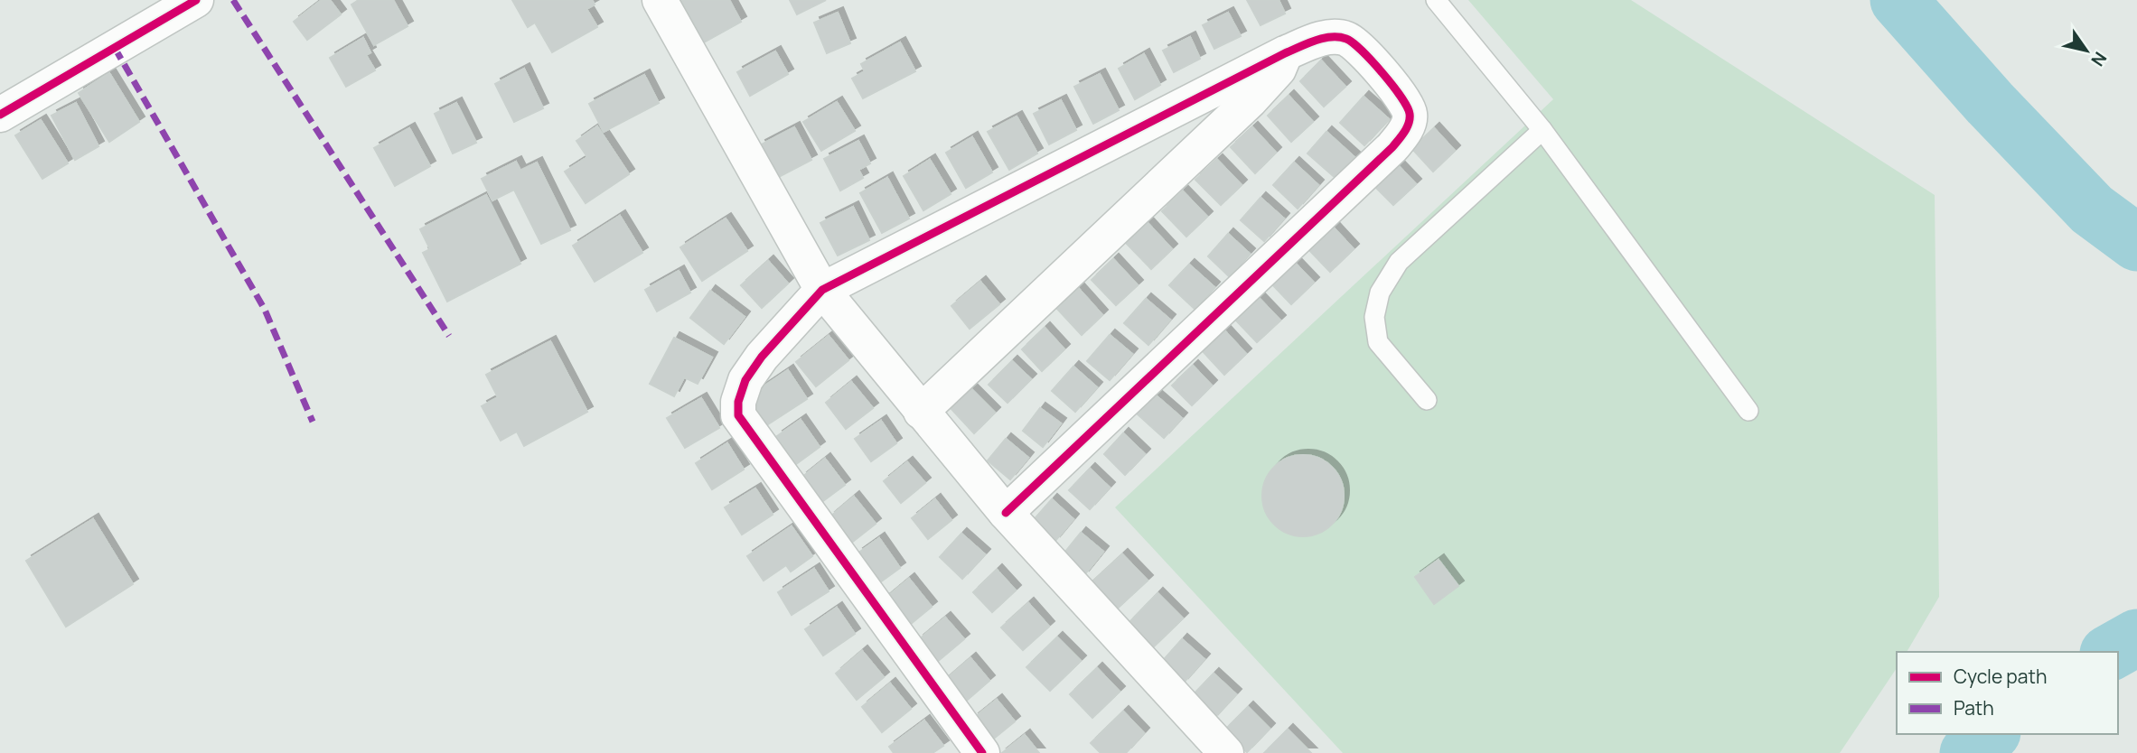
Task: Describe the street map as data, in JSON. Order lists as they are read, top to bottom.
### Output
{
  "legend": ["Cycle path", "Path"],
  "north": "bottom right"
}
